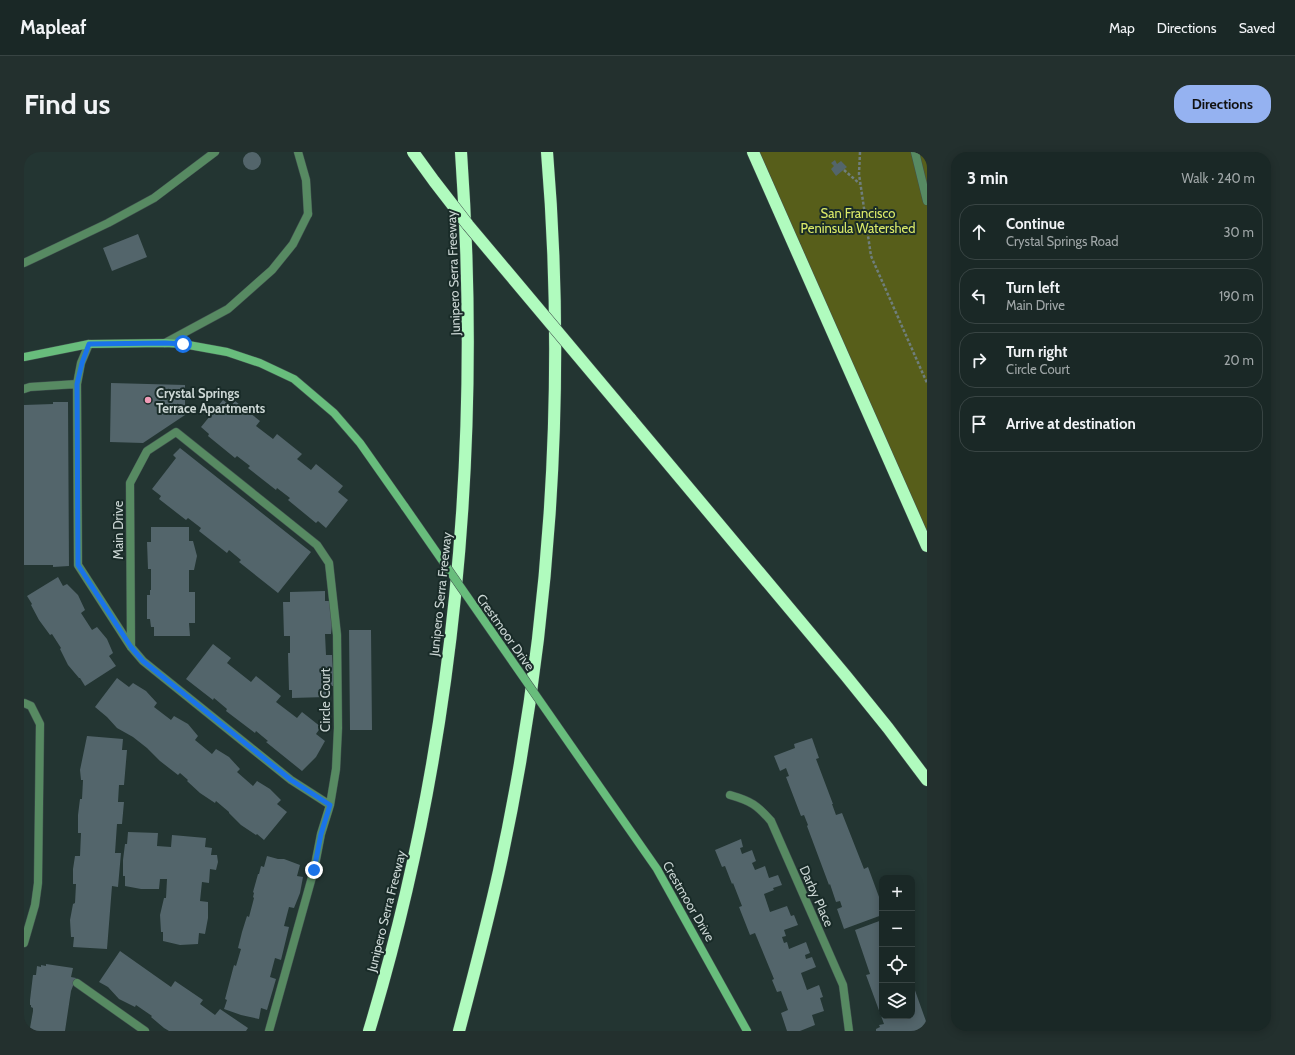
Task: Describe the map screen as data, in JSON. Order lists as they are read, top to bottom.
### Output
{
  "streets": {
    "highway": ["Junipero Serra Freeway"],
    "street": [
      "Main Drive",
      "Crestmoor Drive",
      "Circle Court",
      "Darby Place"
    ]
  },
  "crossings": [
    ["Main Drive", "Circle Court"]
  ],
  "parks": ["San Francisco Peninsula Watershed"],
  "places": ["Crystal Springs Terrace Apartments"],
  "page": {
    "header": "Mapleaf",
    "nav": ["Map", "Directions", "Saved"],
    "buttons": "Directions",
    "title": "Find us",
    "heading": ["3 min", "Walk · 240 m"],
    "list": [
      ["Continue", "Crystal Springs Road", "30 m"],
      ["Turn left", "Main Drive", "190 m"],
      ["Turn right", "Circle Court", "20 m"],
      "Arrive at destination"
    ],
    "map_buttons": ["+", "−"]
  }
}
